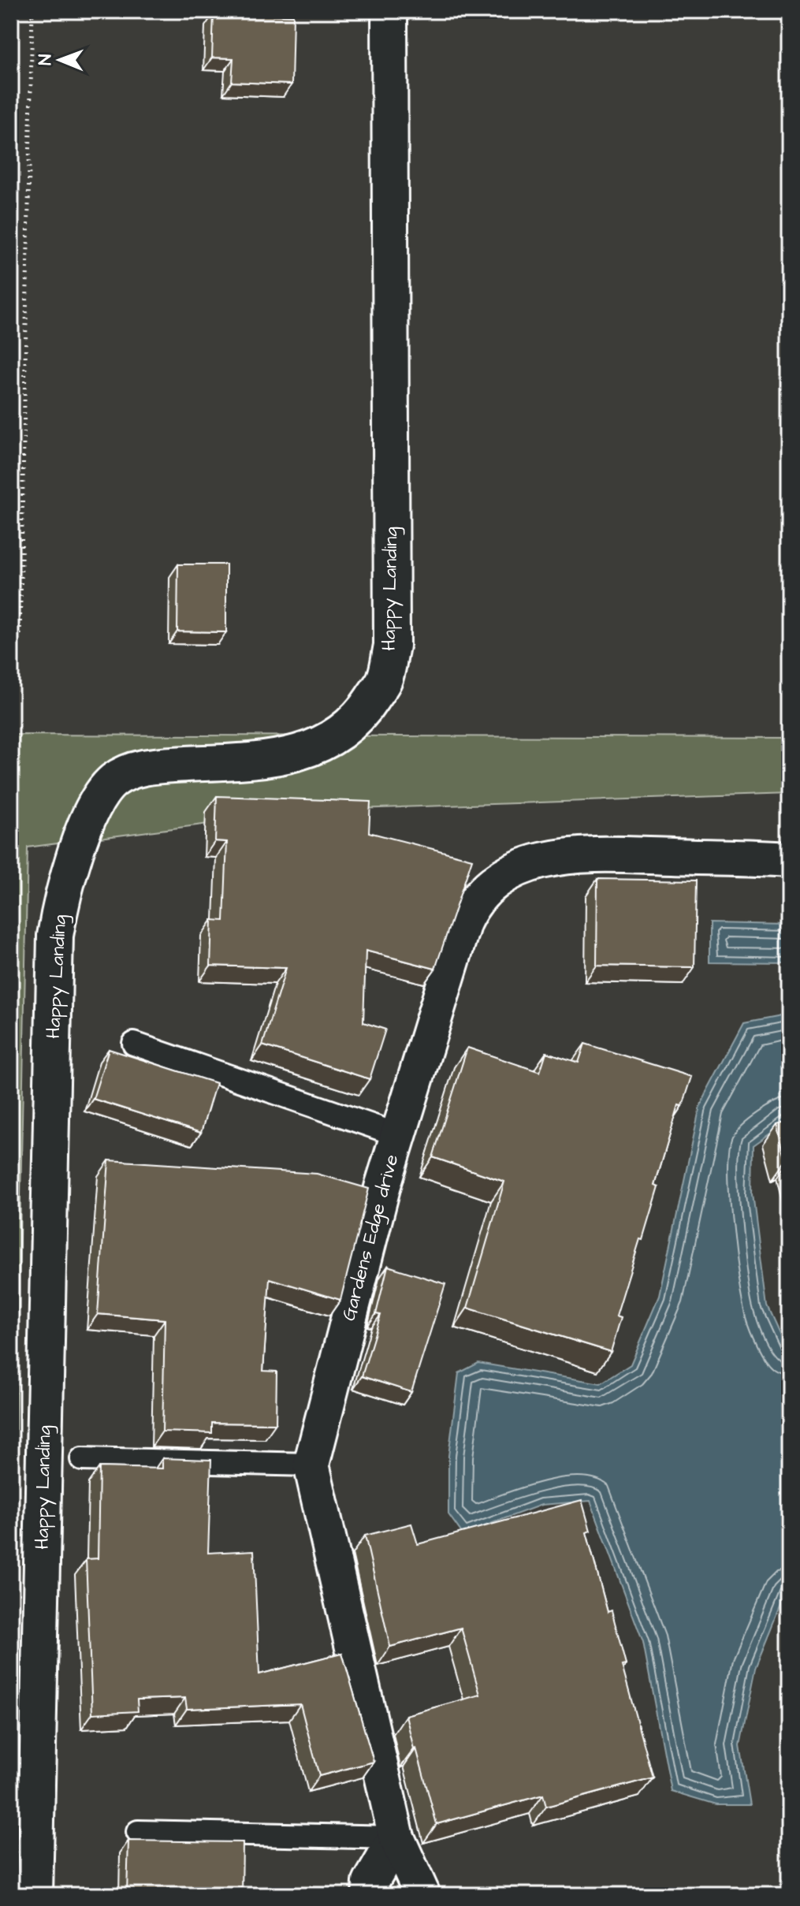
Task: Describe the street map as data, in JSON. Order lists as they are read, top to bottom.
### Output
{
  "streets": {
    "street": ["Happy Landing", "Gardens Edge drive"]
  },
  "north": "left"
}
